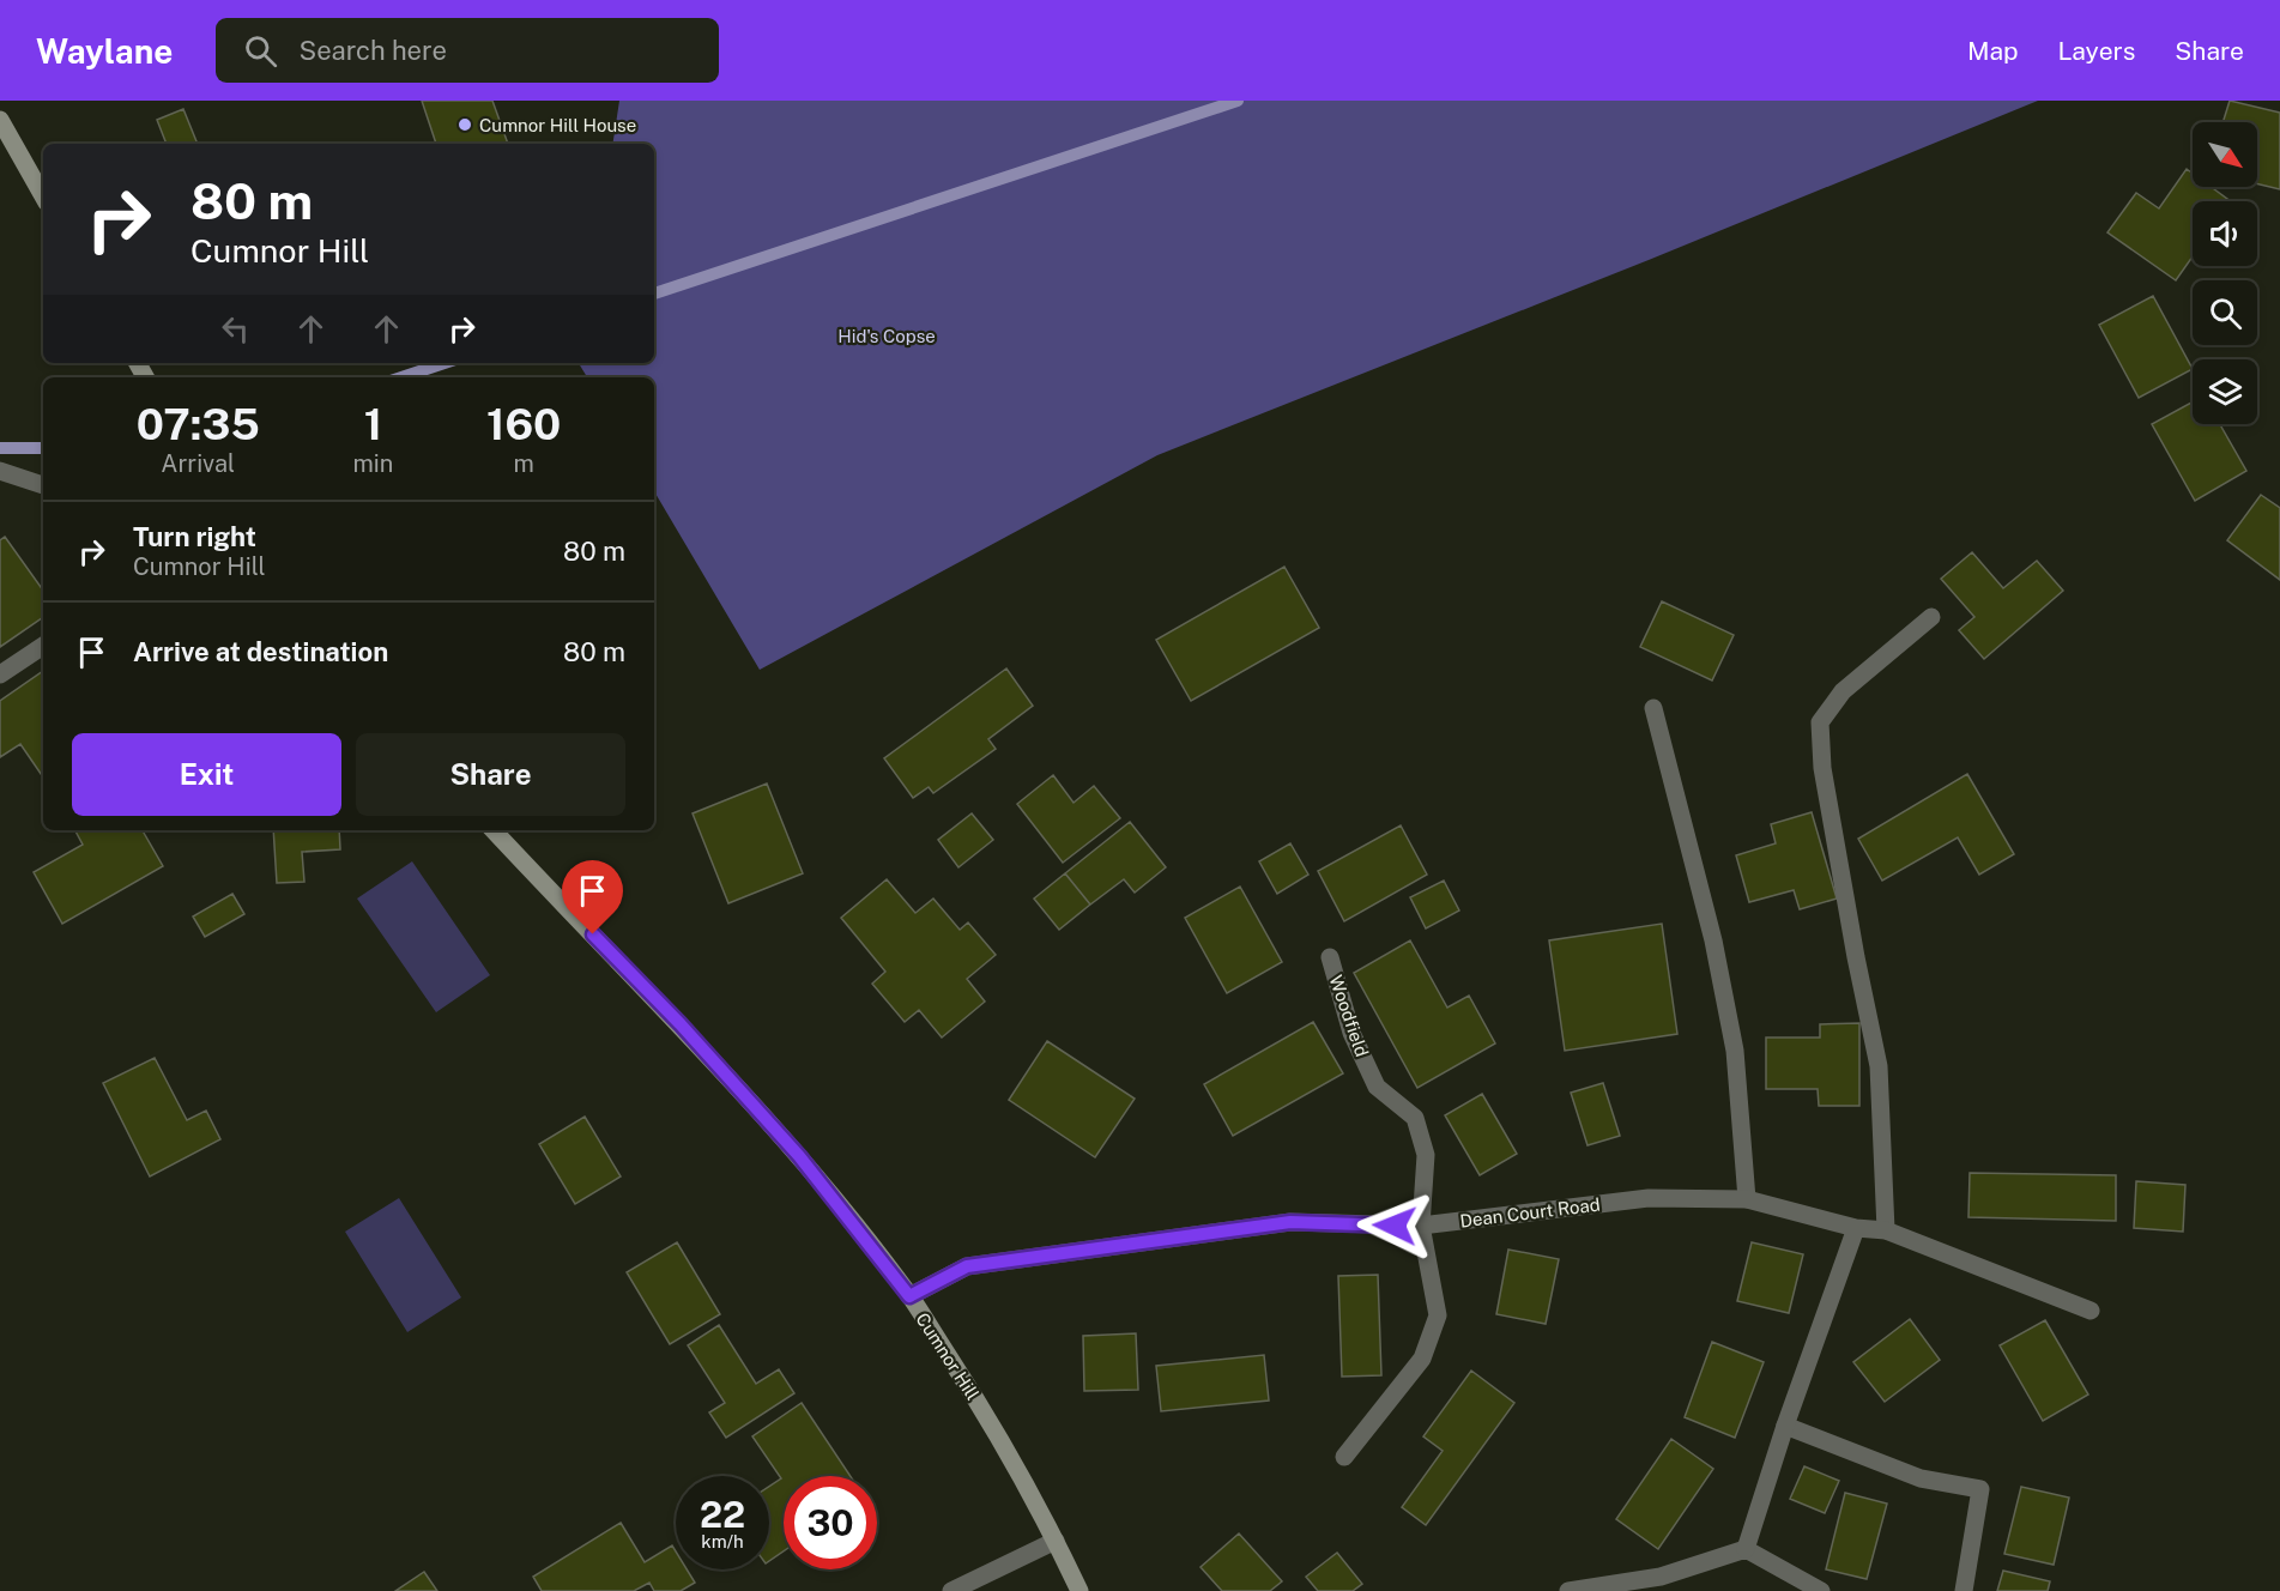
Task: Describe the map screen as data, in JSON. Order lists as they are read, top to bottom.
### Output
{
  "streets": {
    "street": ["Woodfield", "Dean Court Road", "Cumnor Hill"]
  },
  "crossings": [
    ["Woodfield", "Dean Court Road"],
    ["Dean Court Road", "Cumnor Hill"]
  ],
  "parks": ["Hid's Copse"],
  "places": ["Cumnor Hill House"],
  "north": "bottom right",
  "page": {
    "header": "Waylane",
    "search": "Search here",
    "nav": ["Map", "Layers", "Share"],
    "turn": ["80 m", "Cumnor Hill"],
    "eta": [
      "07:35",
      "Arrival",
      "1",
      "min",
      "160",
      "m"
    ],
    "list": [
      {
        "name": "Turn right",
        "note": "Cumnor Hill",
        "value": "80 m"
      },
      {
        "name": "Arrive at destination",
        "value": "80 m"
      }
    ],
    "buttons": ["Exit", "Share"],
    "speed": "22 km/h",
    "limit": "30"
  }
}
